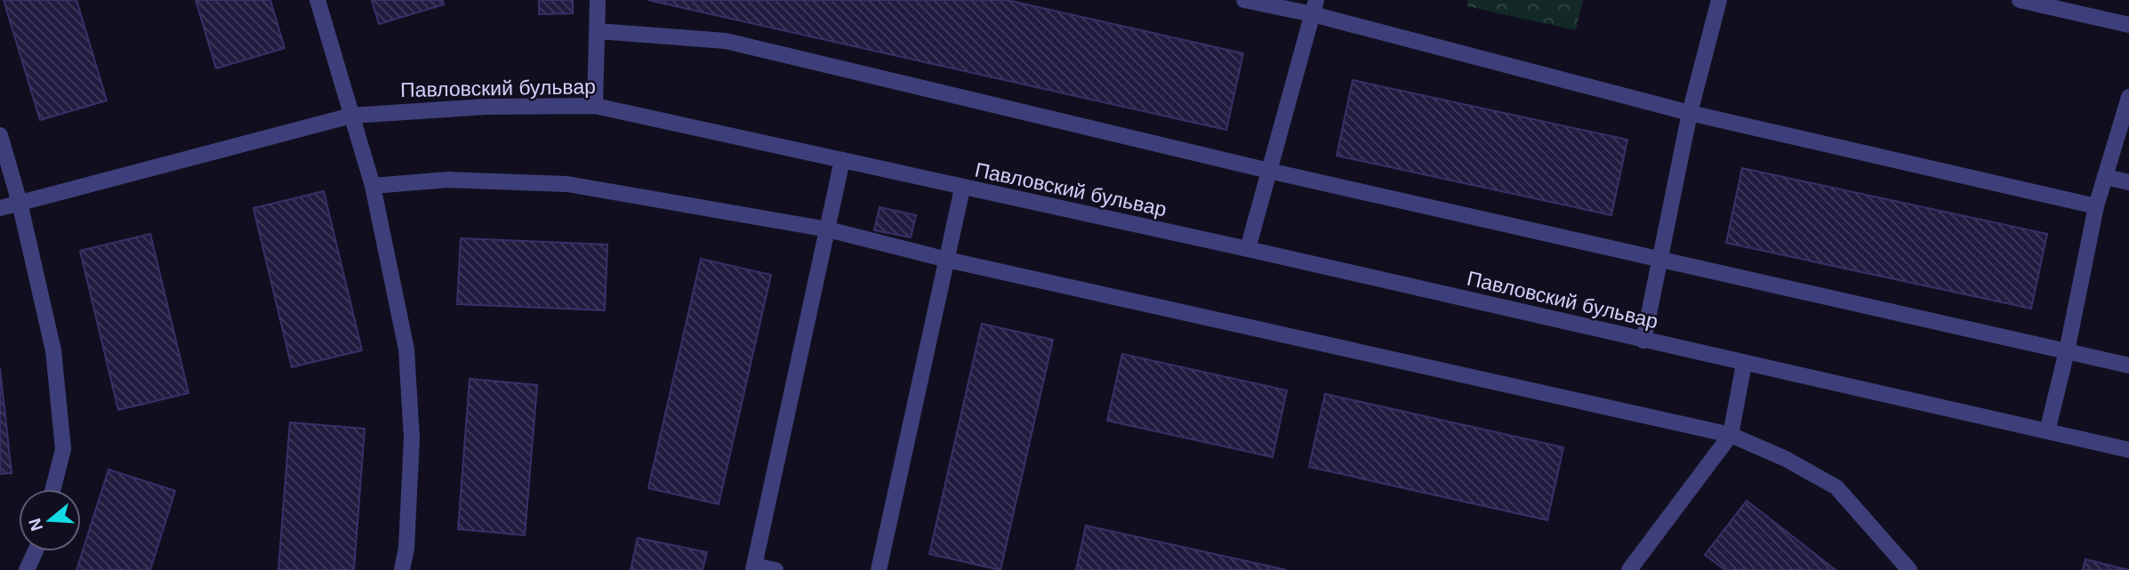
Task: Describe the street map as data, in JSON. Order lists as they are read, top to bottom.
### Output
{
  "streets": {
    "street": ["Павловский бульвар"]
  },
  "north": "left"
}
